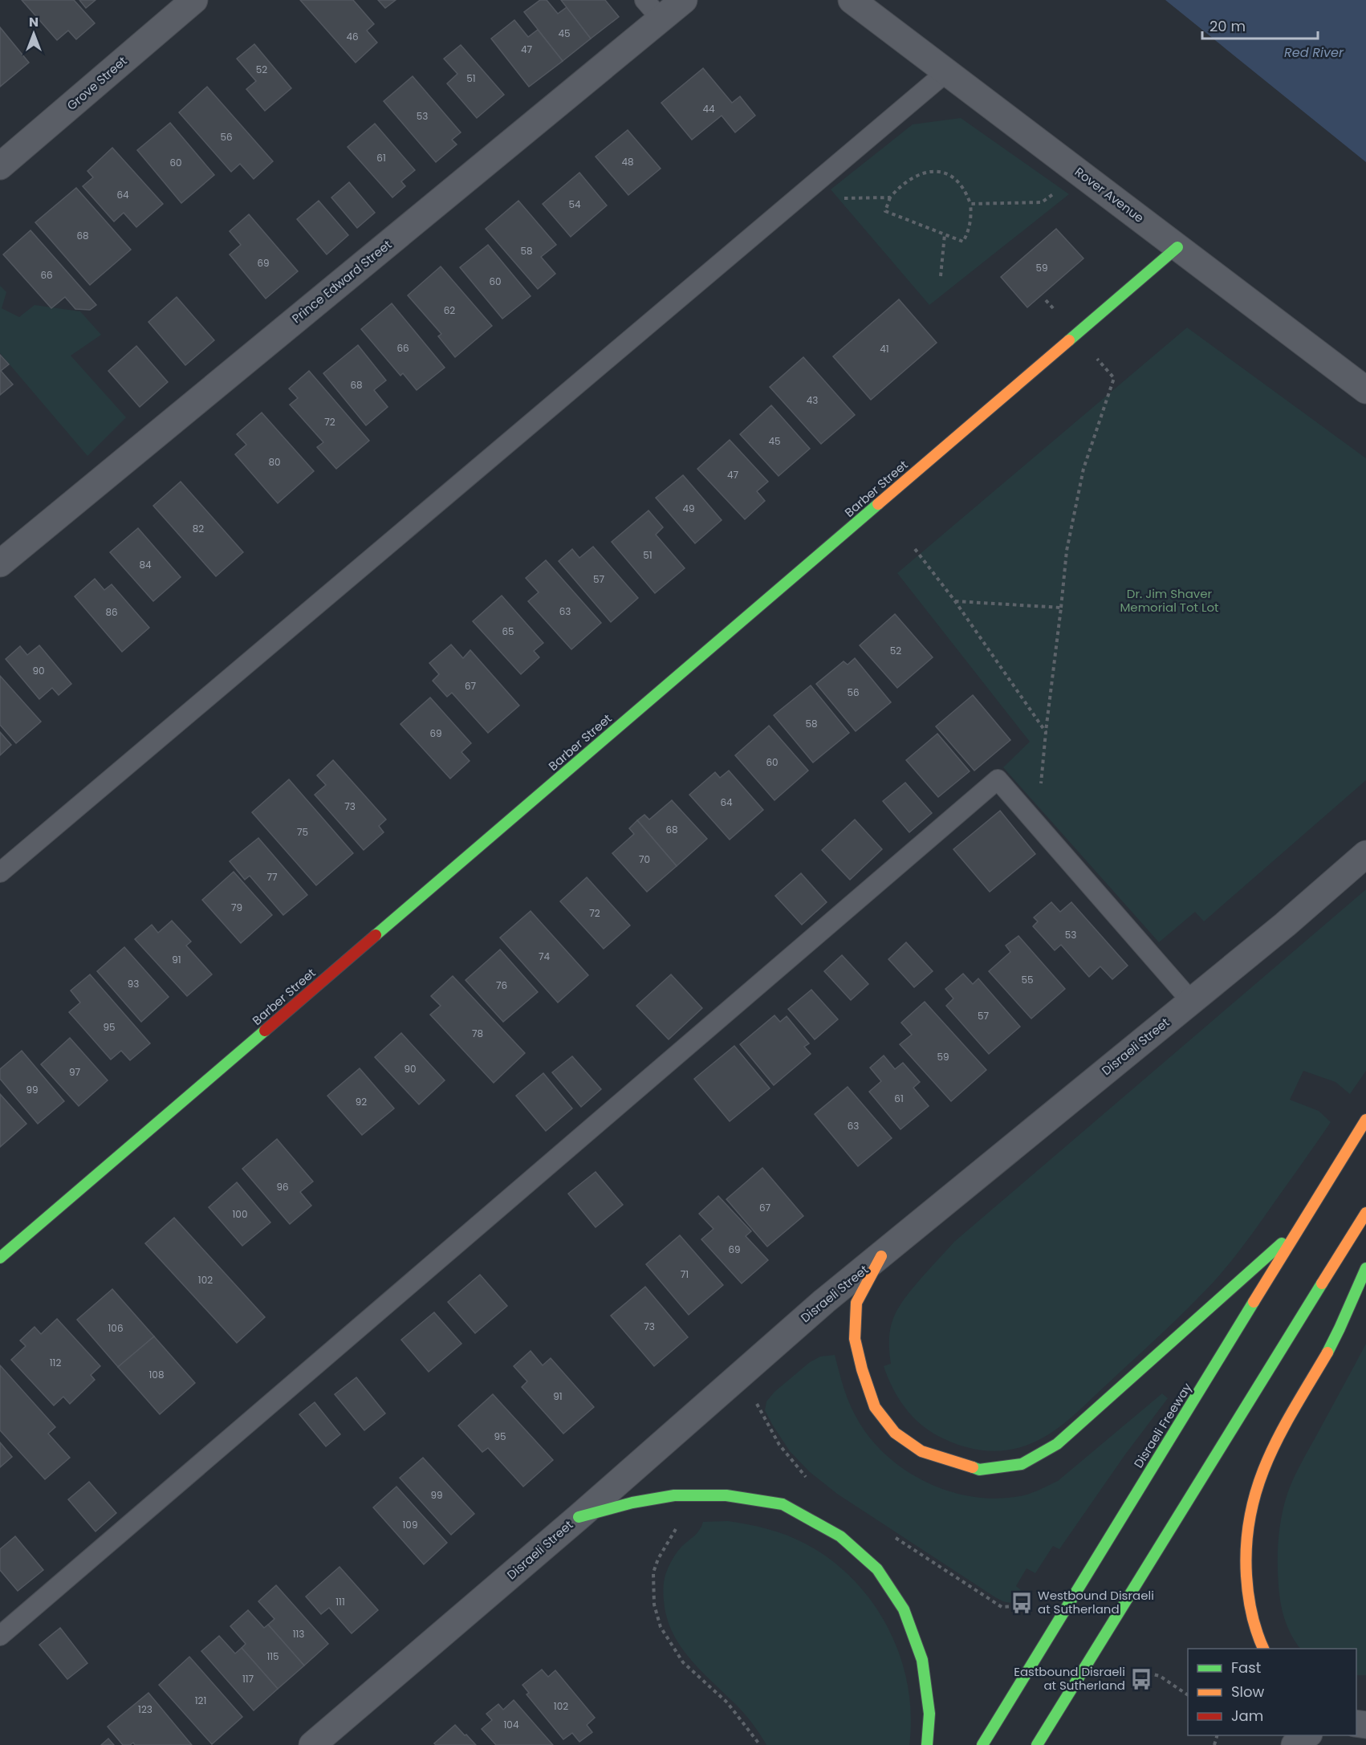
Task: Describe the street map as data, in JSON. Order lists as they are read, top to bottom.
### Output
{
  "streets": {
    "main road": ["Barber Street", "Disraeli Freeway"],
    "street": [
      "Grove Street",
      "Rover Avenue",
      "Prince Edward Street",
      "Disraeli Street"
    ]
  },
  "crossings": [
    ["Rover Avenue", "Barber Street"]
  ],
  "water": ["Red River"],
  "parks": ["Dr. Jim Shaver Memorial Tot Lot"],
  "places": {
    "bus stop": ["Westbound Disraeli at Sutherland", "Eastbound Disraeli at Sutherland"]
  },
  "house_numbers": [
    "45",
    "46",
    "47",
    "52",
    "51",
    "44",
    "53",
    "56",
    "61",
    "48",
    "60",
    "64",
    "54",
    "68",
    "58",
    "69",
    "59",
    "66",
    "60",
    "62",
    "66",
    "41",
    "68",
    "43",
    "72",
    "45",
    "80",
    "47",
    "49",
    "82",
    "51",
    "84",
    "57",
    "63",
    "86",
    "65",
    "52",
    "90",
    "67",
    "56",
    "58",
    "69",
    "60",
    "64",
    "73",
    "68",
    "75",
    "70",
    "77",
    "79",
    "72",
    "53",
    "74",
    "91",
    "55",
    "93",
    "76",
    "57",
    "95",
    "78",
    "59",
    "90",
    "97",
    "99",
    "61",
    "92",
    "63",
    "96",
    "67",
    "100",
    "69",
    "71",
    "102",
    "73",
    "106",
    "112",
    "108",
    "91",
    "95",
    "99",
    "109",
    "111",
    "113",
    "115",
    "117",
    "121",
    "102",
    "123",
    "104"
  ],
  "legend": ["Fast", "Slow", "Jam"],
  "scale_bar": "20 m",
  "north": "top"
}
